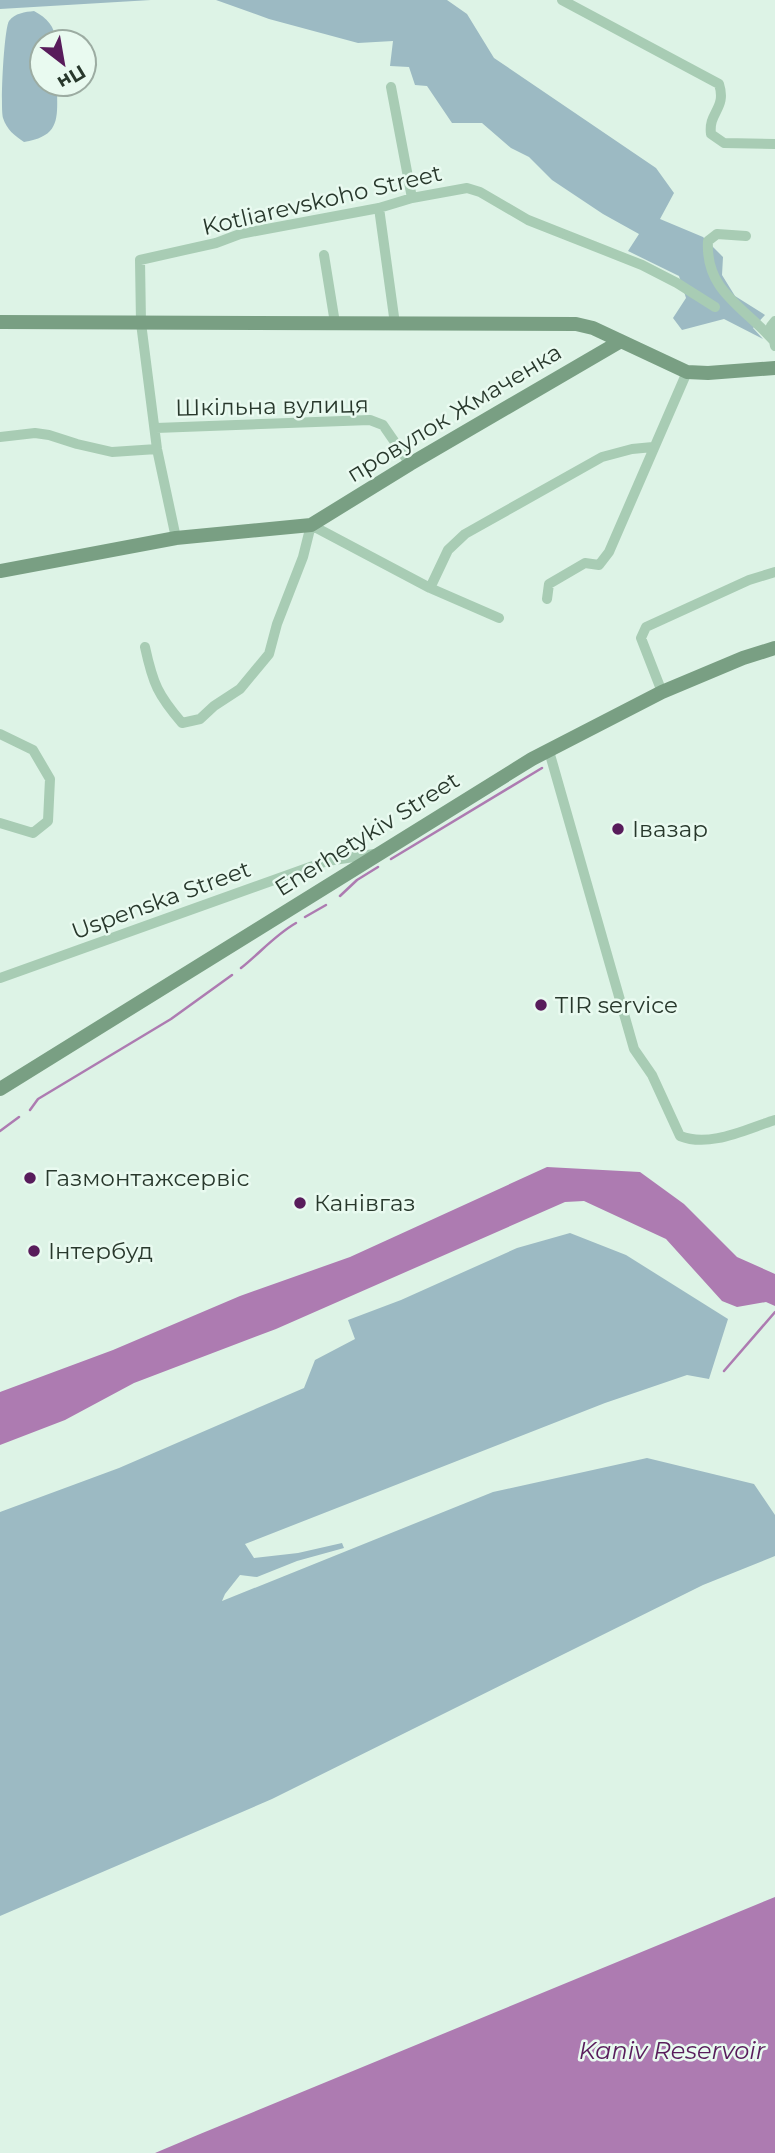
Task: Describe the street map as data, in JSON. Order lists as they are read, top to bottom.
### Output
{
  "streets": {
    "street": [
      "Kotliarevskoho Street",
      "Шкільна вулиця",
      "провулок Жмаченка",
      "Enerhetykiv Street",
      "Uspenska Street"
    ]
  },
  "crossings": [
    ["Шкільна вулиця", "провулок Жмаченка"],
    ["Enerhetykiv Street", "Uspenska Street"]
  ],
  "water": ["Kaniv Reservoir"],
  "places": [
    "Івазар",
    "TIR service",
    "Газмонтажсервіс",
    "Канівгаз",
    "Інтербуд"
  ],
  "north": "bottom right"
}
